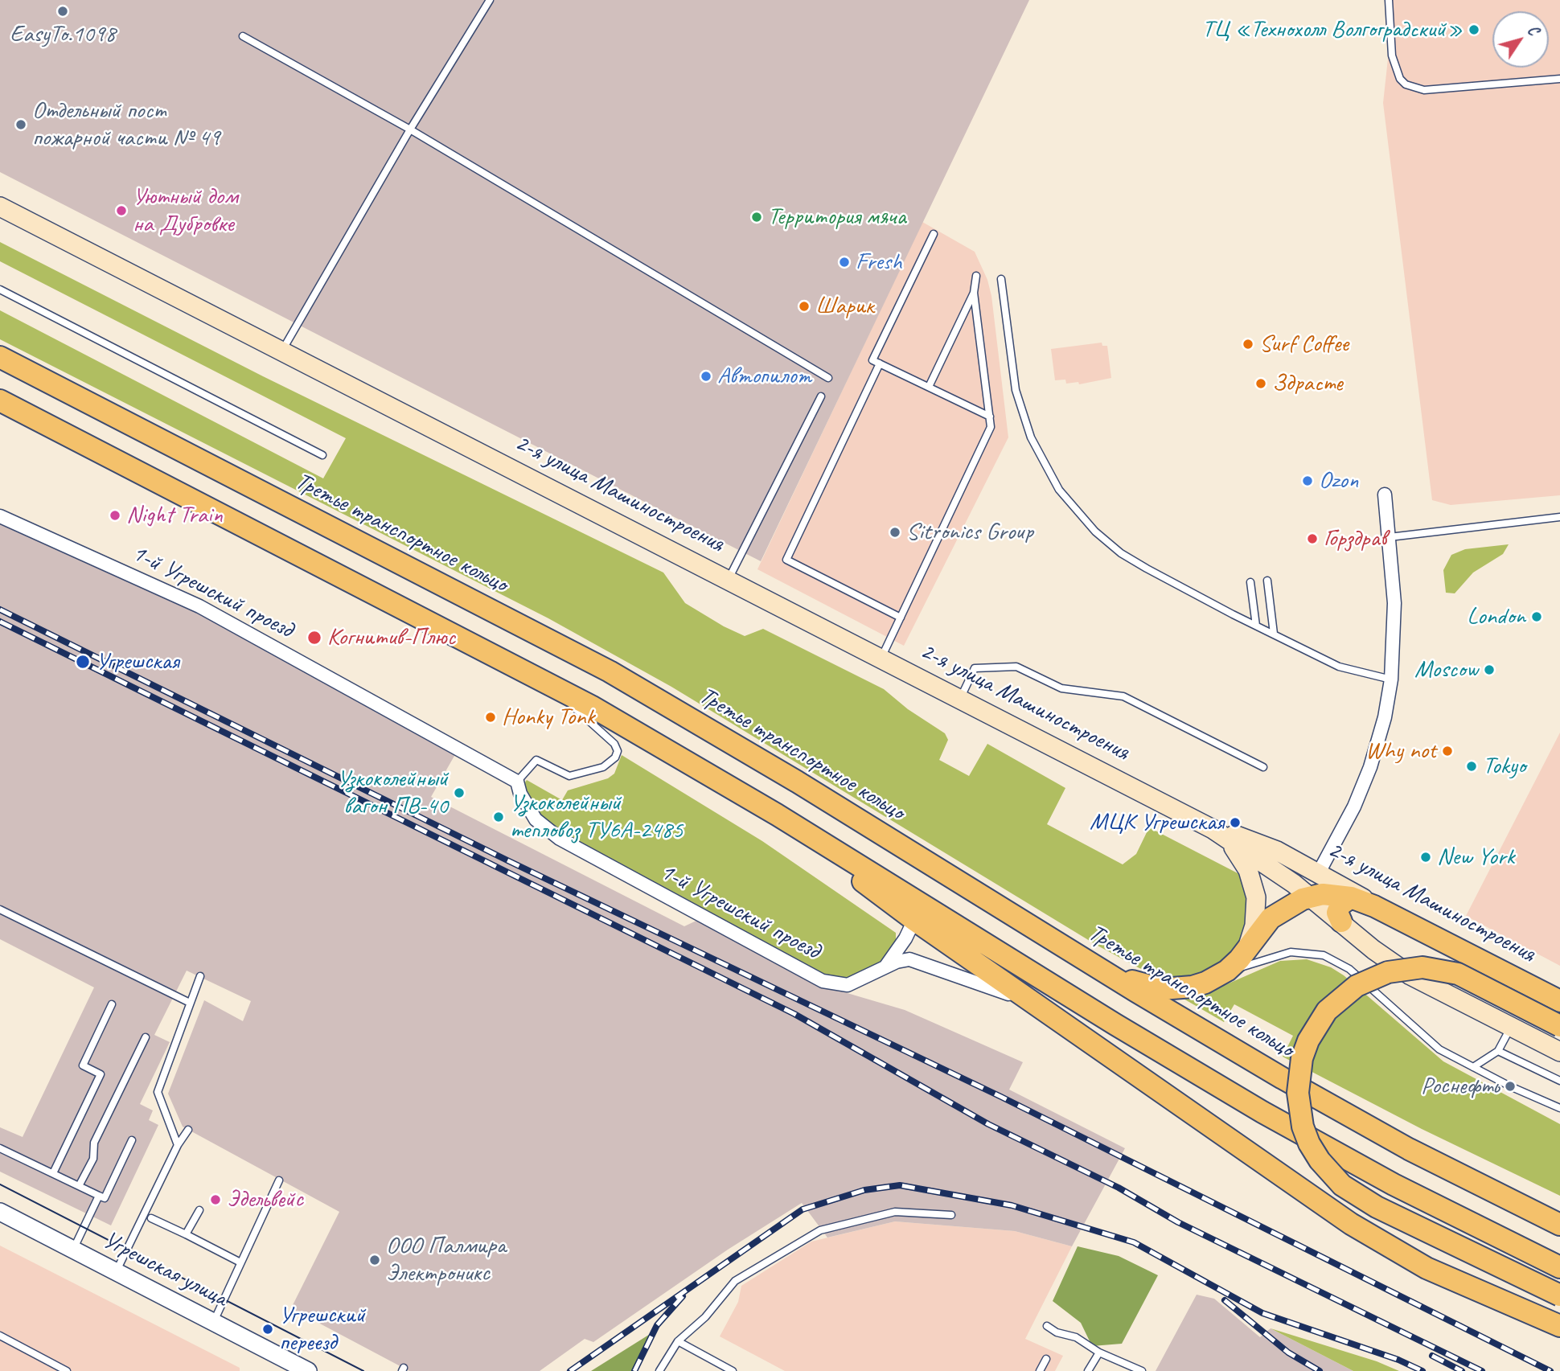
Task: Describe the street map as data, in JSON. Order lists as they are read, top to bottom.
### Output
{
  "streets": {
    "main road": ["2-я улица Машиностроения", "Третье транспортное кольцо"],
    "street": ["1-й Угрешский проезд", "Угрешская улица"]
  },
  "places": [
    "EasyTo.1098",
    "ТЦ «Технохолл Волгоградский»",
    "Отдельный пост пожарной части № 49",
    "Уютный дом на Дубровке",
    "Территория мяча",
    "Fresh",
    "Шарик",
    "Surf Coffee",
    "Автопилот",
    "Здрасте",
    "Ozon",
    "Night Train",
    "Sitronics Group",
    "Горздрав",
    "London",
    "Когнитив-Плюс",
    "Угрешская",
    "Moscow",
    "Honky Tonk",
    "Why not",
    "Tokyo",
    "Узкоколейный вагон ПВ-40",
    "Узкоколейный тепловоз ТУ6А-2485",
    "МЦК Угрешская",
    "New York",
    "Роснефть",
    "Эдельвейс",
    "ООО Палмира Электроникс",
    "Угрешский переезд"
  ],
  "north": "top right"
}
